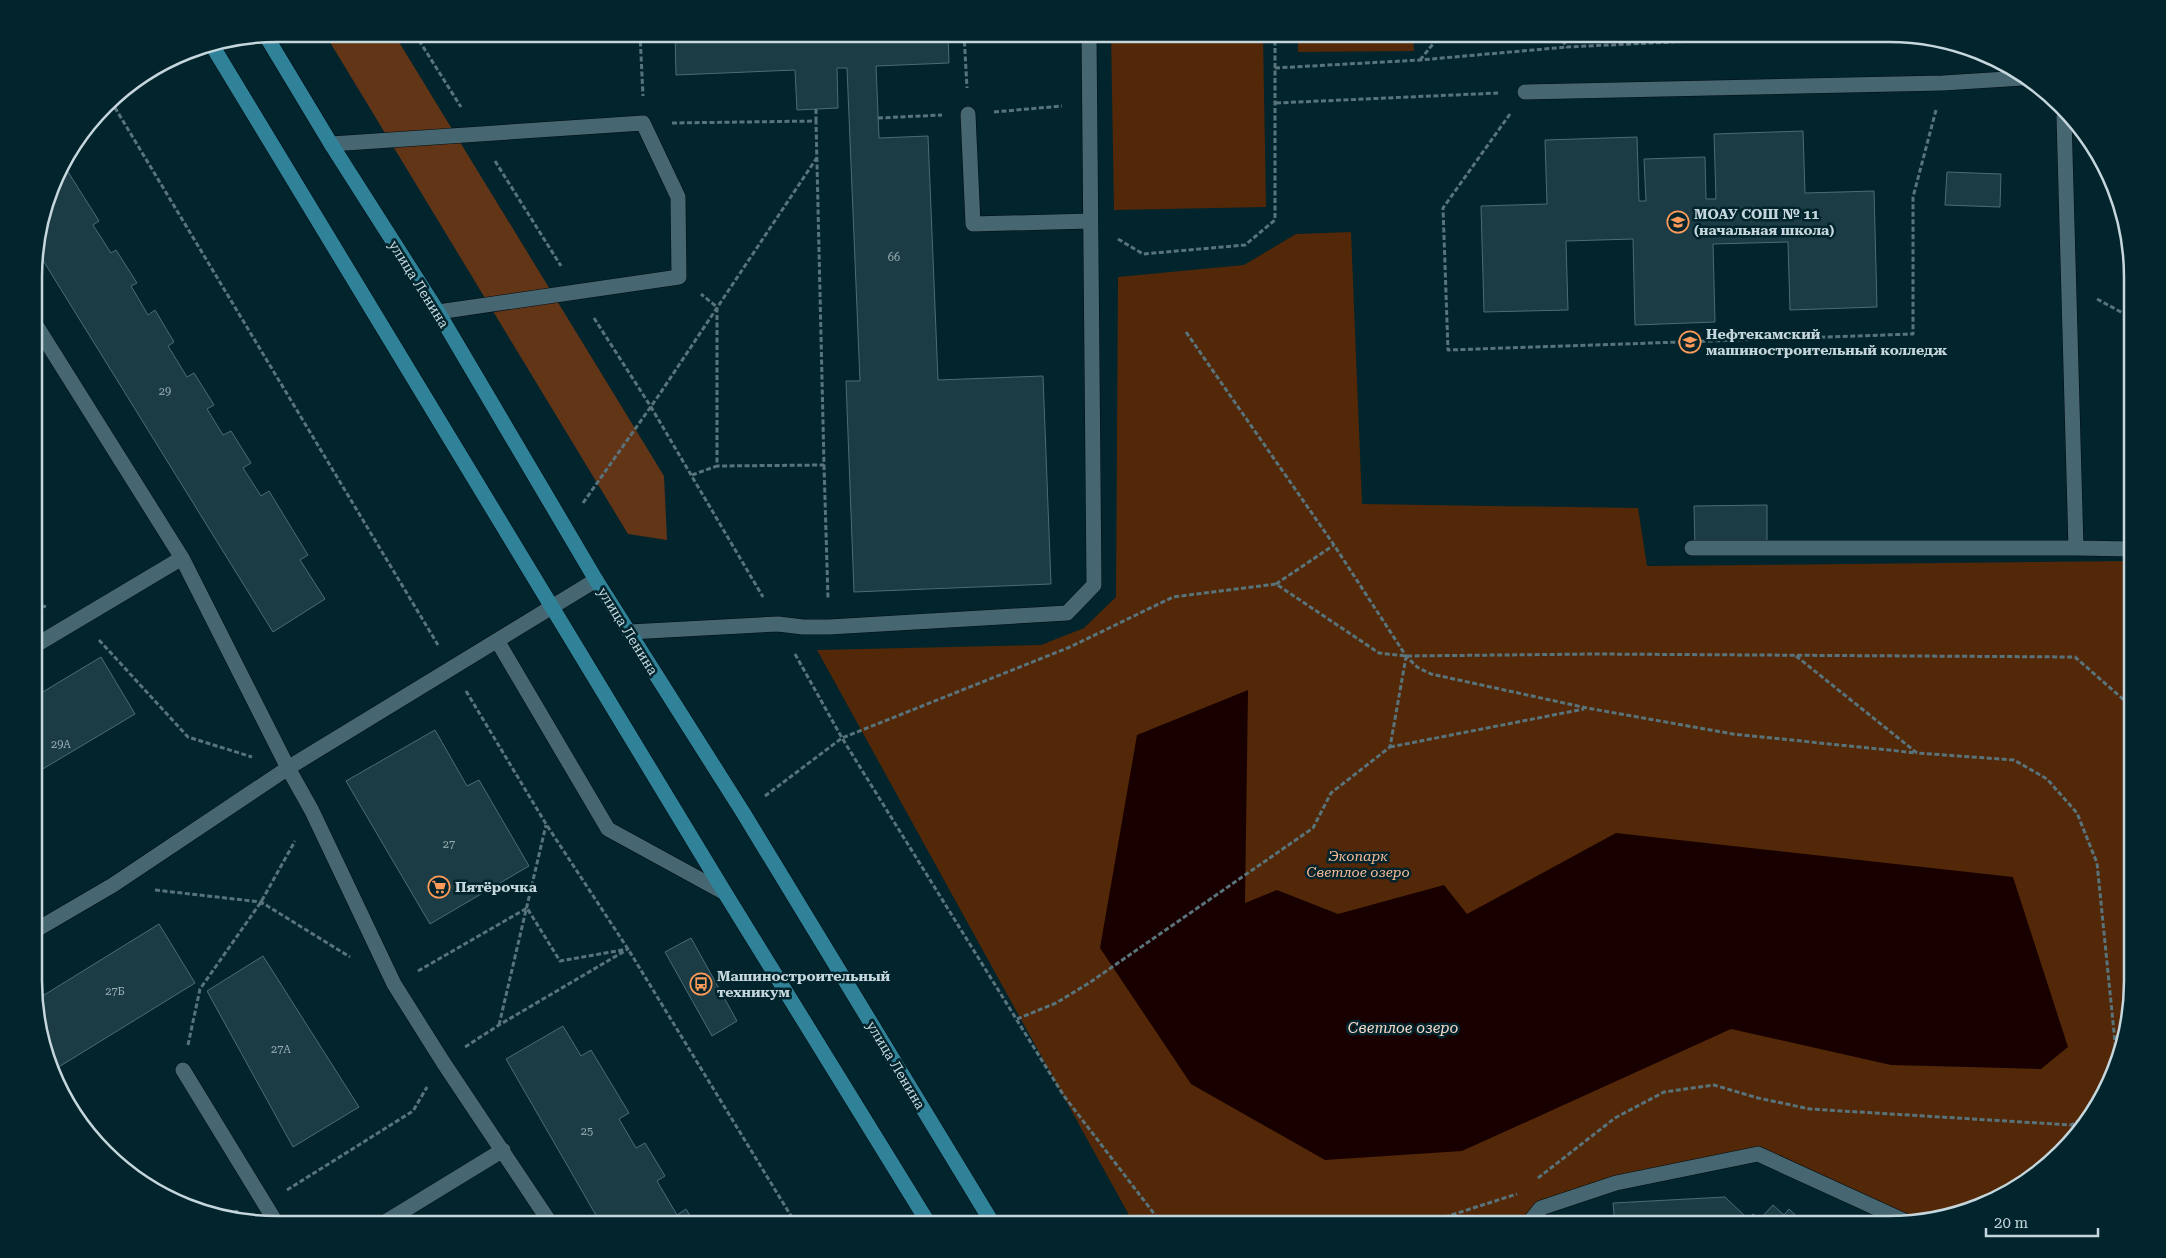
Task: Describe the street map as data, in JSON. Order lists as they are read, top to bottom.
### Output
{
  "streets": {
    "main road": ["улица Ленина"]
  },
  "water": ["Светлое озеро"],
  "parks": ["Экопарк Светлое озеро"],
  "places": {
    "school or university": ["МОАУ СОШ № 11 (начальная школа)", "Нефтекамский машиностроительный колледж"],
    "supermarket": ["Пятёрочка"],
    "bus stop": ["Машиностроительный техникум"]
  },
  "house_numbers": [
    "66",
    "29",
    "29А",
    "27",
    "27Б",
    "27А",
    "25"
  ],
  "scale_bar": "20 m"
}
